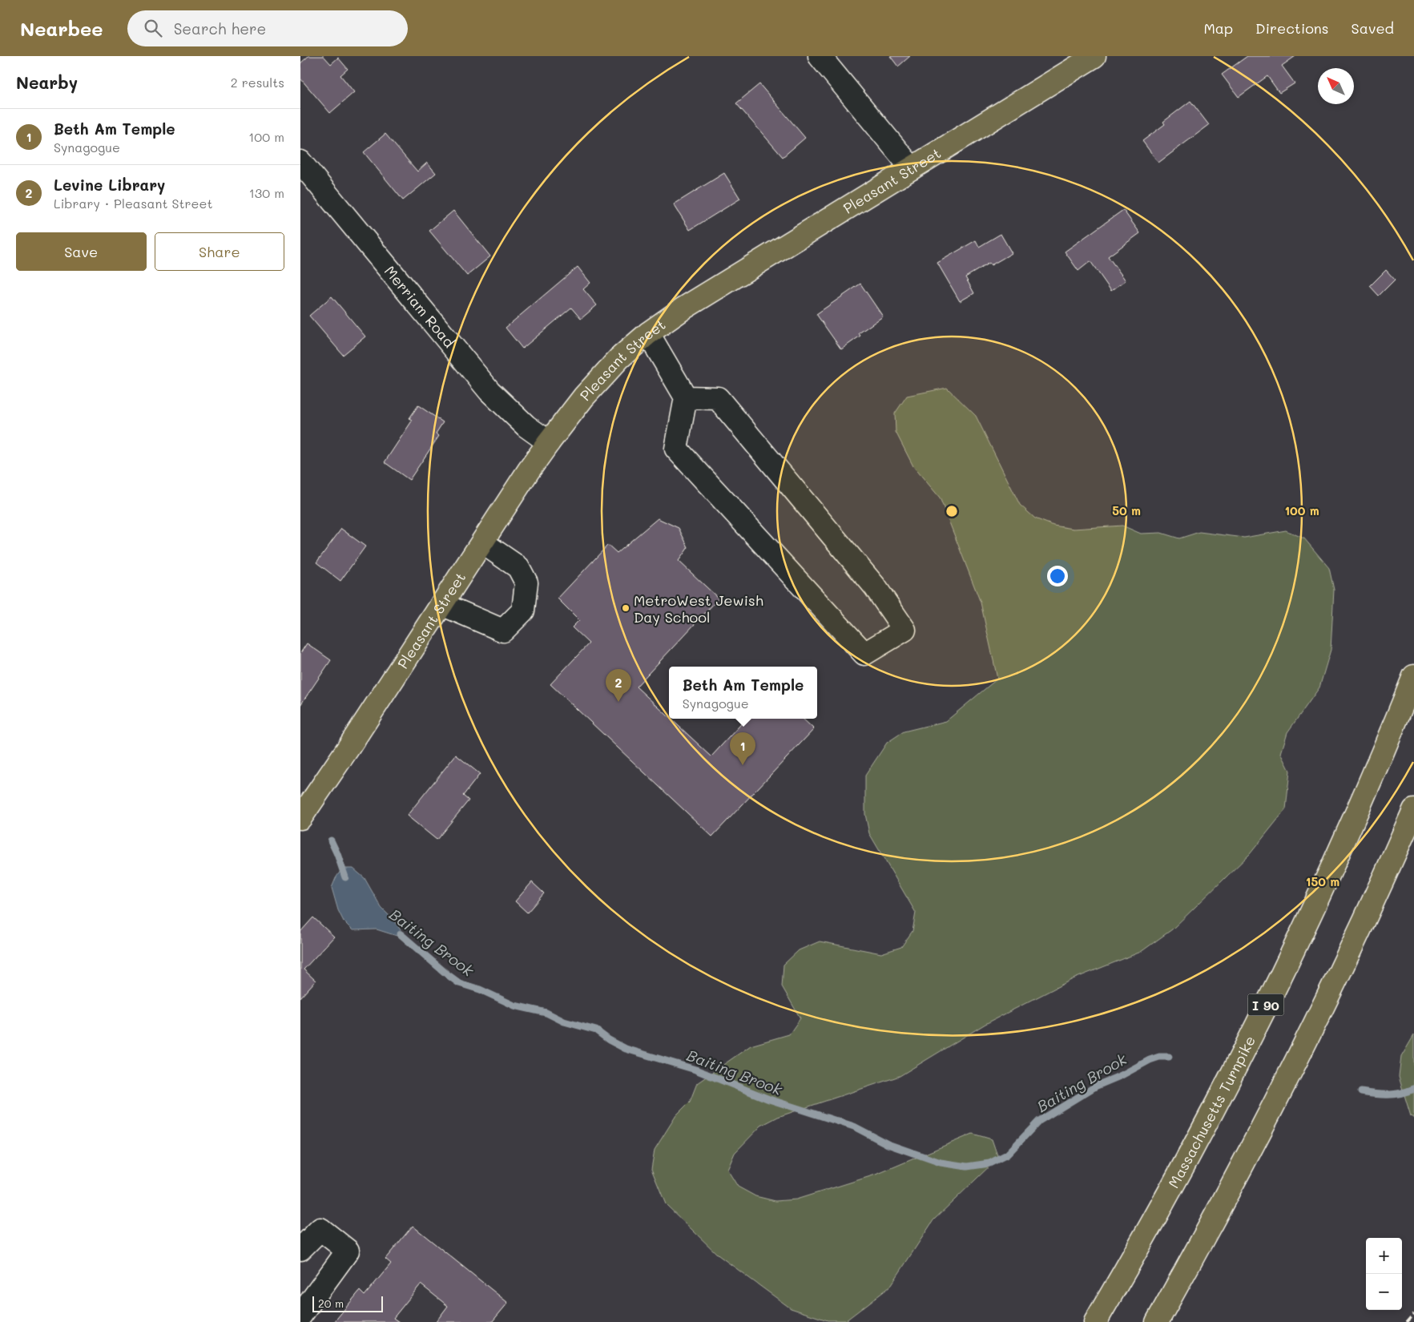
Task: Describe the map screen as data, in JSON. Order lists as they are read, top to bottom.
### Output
{
  "streets": {
    "main road": ["Pleasant Street", "I 90", "Massachusetts Turnpike"],
    "street": ["Merriam Road"]
  },
  "crossings": [
    ["Pleasant Street", "Merriam Road"]
  ],
  "water": ["Baiting Brook"],
  "places": ["MetroWest Jewish Day School"],
  "scale_bar": "20 m",
  "north": "top left",
  "page": {
    "header": "Nearbee",
    "search": "Search here",
    "nav": ["Map", "Directions", "Saved"],
    "heading": ["Nearby", "2 results"],
    "list": [
      {
        "mark": "1",
        "name": "Beth Am Temple",
        "note": "Synagogue",
        "value": "100 m"
      },
      {
        "mark": "2",
        "name": "Levine Library",
        "note": "Library · Pleasant Street",
        "value": "130 m"
      }
    ],
    "buttons": ["Save", "Share"],
    "popup": ["Beth Am Temple", "Synagogue"],
    "pins": ["2", "1"],
    "map_buttons": ["+", "−"],
    "scale": "20 m"
  },
  "rings": ["50 m", "100 m", "150 m"]
}
